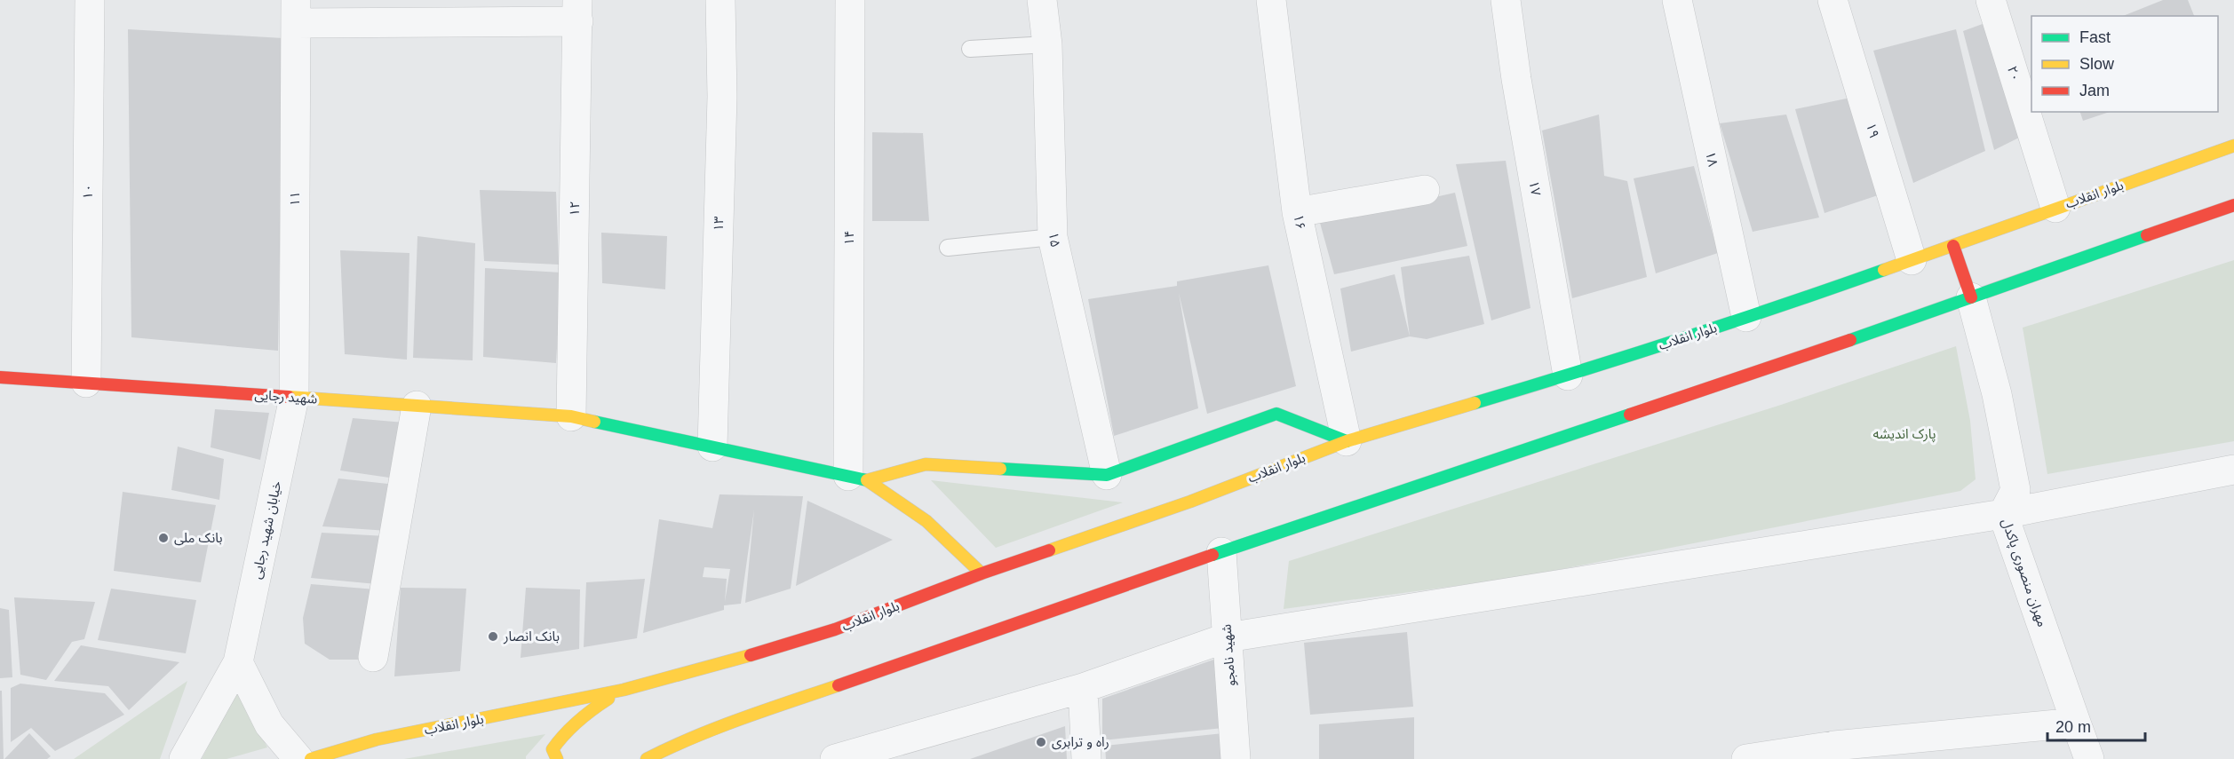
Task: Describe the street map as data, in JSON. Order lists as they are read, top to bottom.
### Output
{
  "streets": {
    "main road": ["بلوار انقلاب", "شهید رجایی"],
    "street": [
      "۲۰",
      "۱۹",
      "۱۸",
      "۱۷",
      "۱۰",
      "۱۱",
      "۱۲",
      "۱۶",
      "۱۳",
      "۱۴",
      "۱۵",
      "خیابان شهید رجایی",
      "مهران منصوری پاکدل",
      "شهید نامجو"
    ]
  },
  "crossings": [
    ["۲۰", "بلوار انقلاب"],
    ["۱۹", "بلوار انقلاب"],
    ["۱۸", "بلوار انقلاب"],
    ["۱۷", "بلوار انقلاب"],
    ["۱۰", "شهید رجایی"],
    ["بلوار انقلاب", "۱۶"],
    ["۱۱", "شهید رجایی"],
    ["۱۱", "خیابان شهید رجایی"],
    ["۱۲", "شهید رجایی"],
    ["۱۳", "شهید رجایی"],
    ["۱۴", "شهید رجایی"],
    ["شهید رجایی", "خیابان شهید رجایی"]
  ],
  "parks": ["پارک اندیشه"],
  "places": ["بانک ملی", "بانک انصار", "راه و ترابری"],
  "legend": ["Fast", "Slow", "Jam"],
  "scale_bar": "20 m"
}
